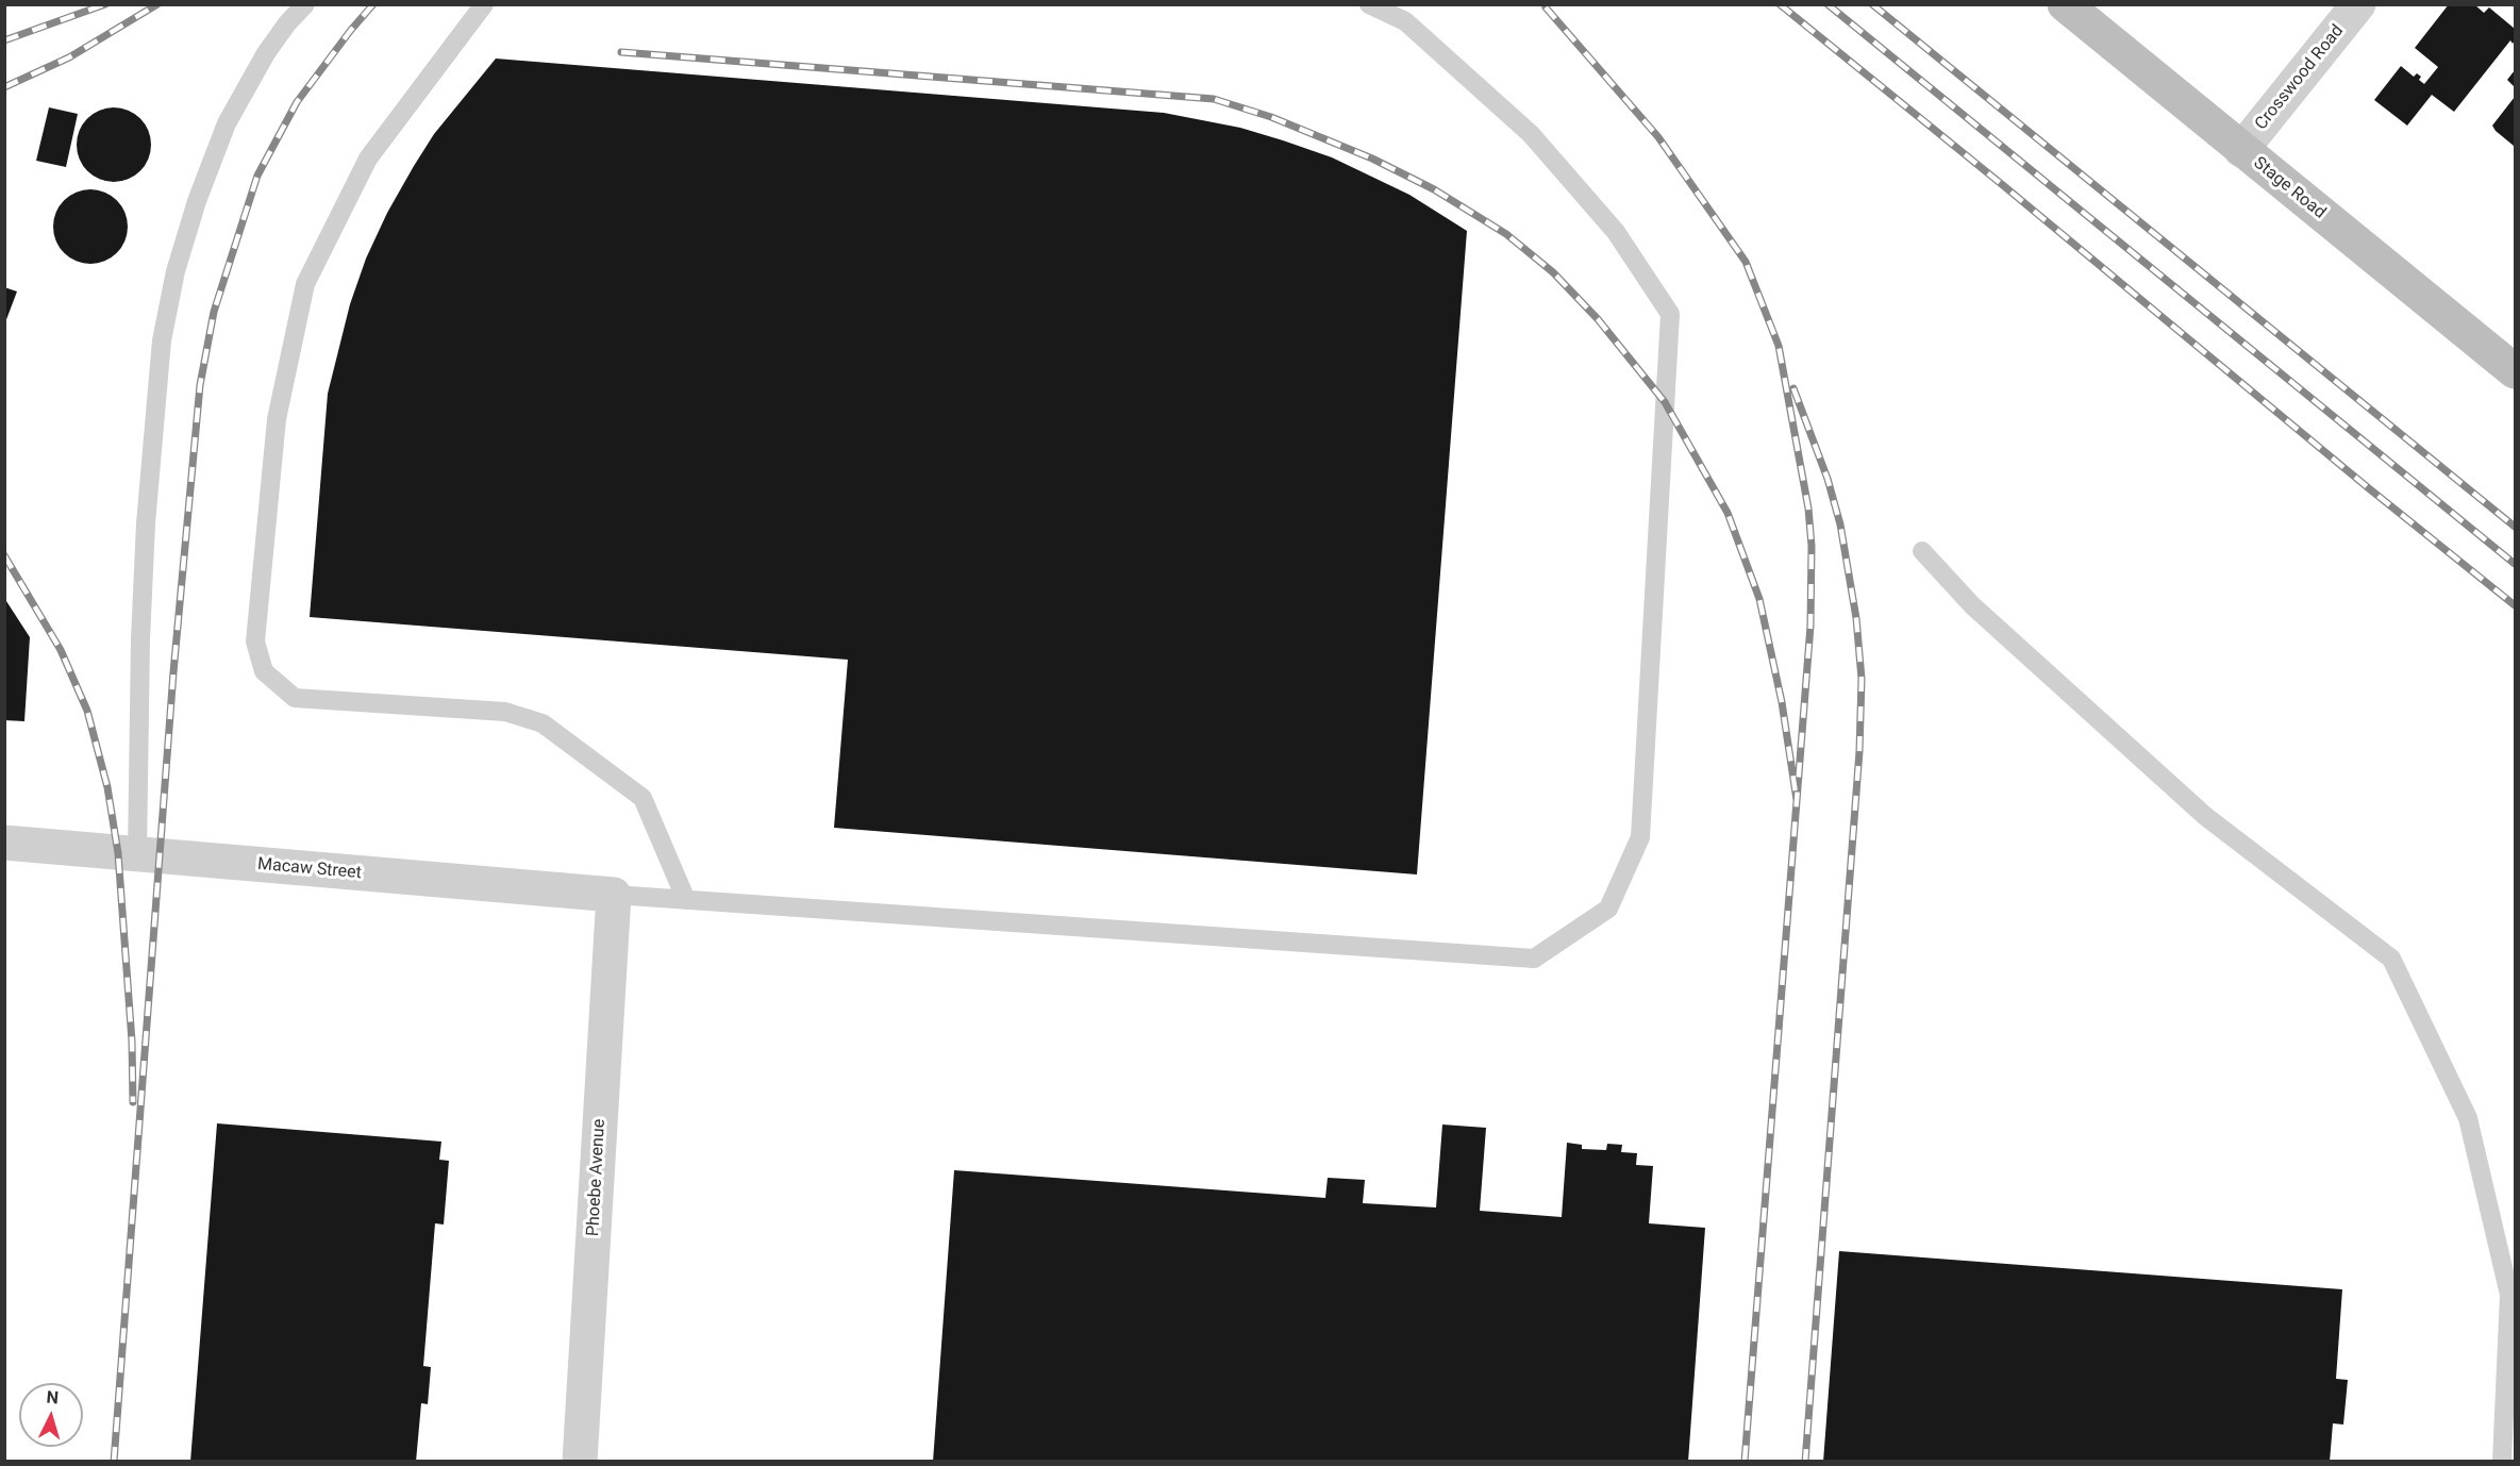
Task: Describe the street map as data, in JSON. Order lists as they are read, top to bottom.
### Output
{
  "streets": {
    "main road": ["Stage Road"],
    "street": ["Crosswood Road", "Macaw Street", "Phoebe Avenue"]
  },
  "crossings": [
    ["Crosswood Road", "Stage Road"],
    ["Macaw Street", "Phoebe Avenue"]
  ],
  "north": "top"
}
